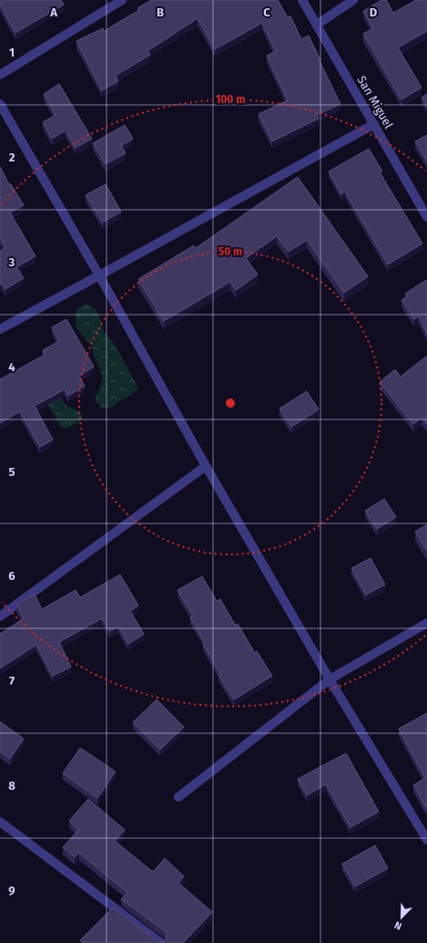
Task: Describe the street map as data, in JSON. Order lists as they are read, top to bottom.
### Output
{
  "streets": {
    "street": ["San Miguel"]
  },
  "north": "bottom left",
  "grid": {
    "columns": [
      "A",
      "B",
      "C",
      "D"
    ],
    "rows": [
      "1",
      "2",
      "3",
      "4",
      "5",
      "6",
      "7",
      "8",
      "9"
    ]
  },
  "rings": ["100 m", "50 m"]
}
